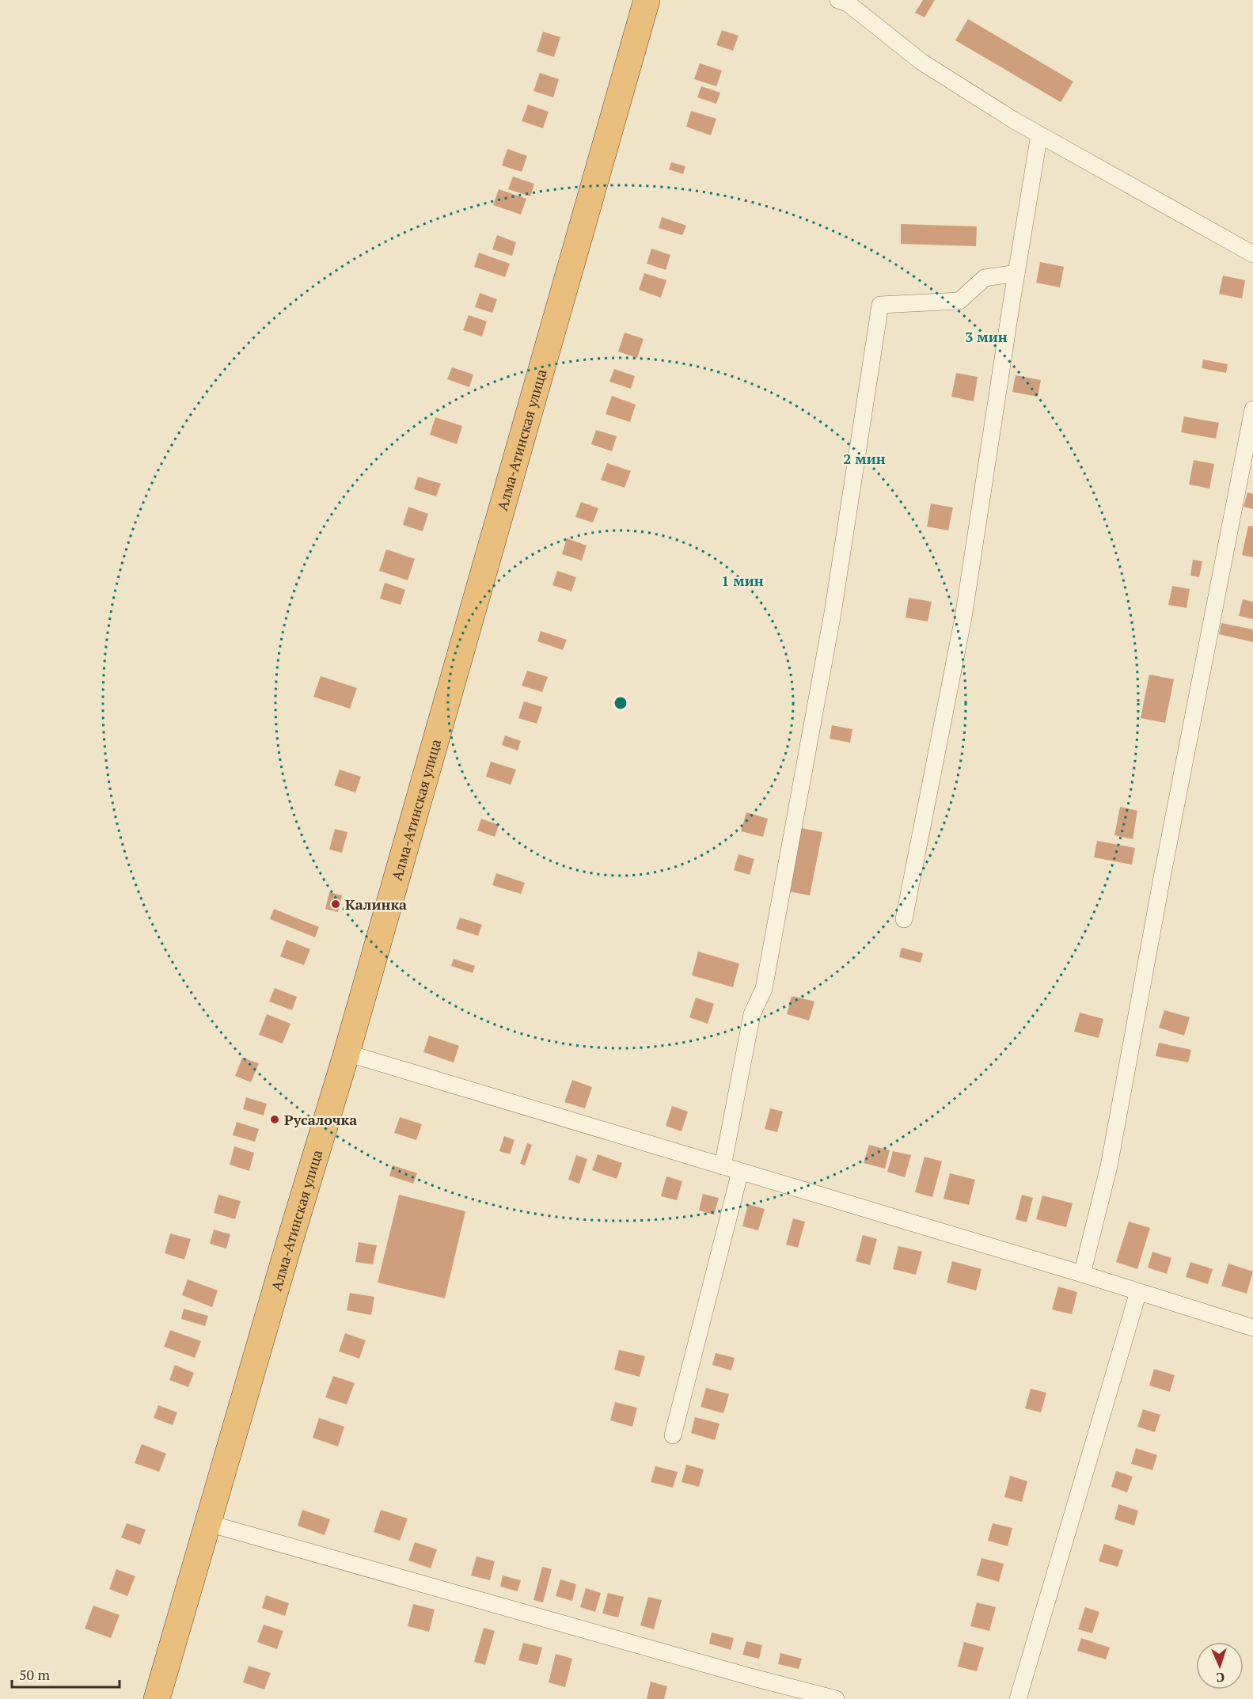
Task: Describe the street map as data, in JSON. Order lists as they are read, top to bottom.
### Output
{
  "streets": {
    "highway": ["Алма-Атинская улица"]
  },
  "places": ["Калинка", "Русалочка"],
  "scale_bar": "50 m",
  "north": "bottom",
  "rings": ["3 мин", "2 мин", "1 мин"]
}
